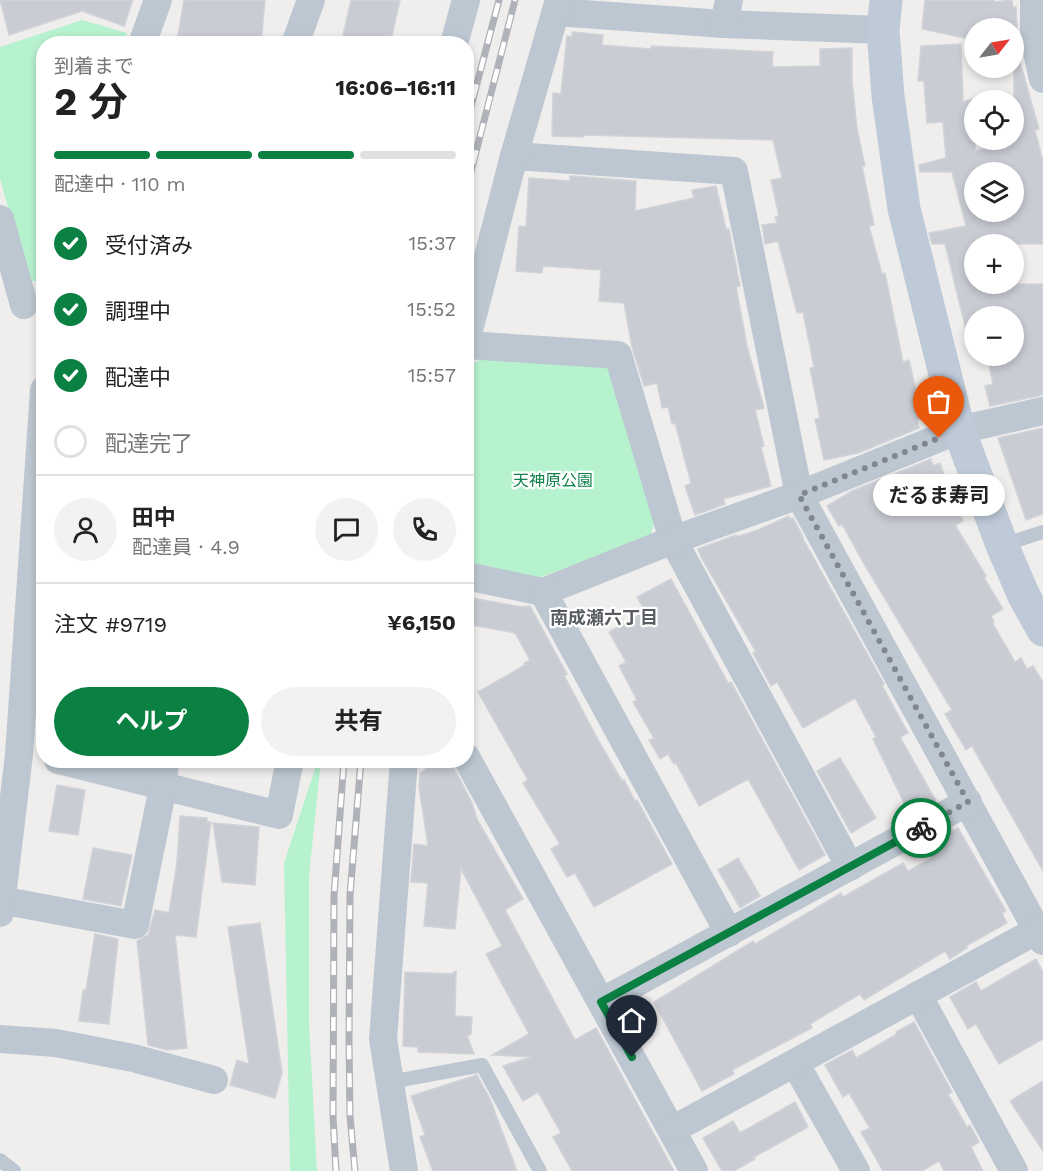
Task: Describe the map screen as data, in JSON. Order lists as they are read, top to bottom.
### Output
{
  "districts": ["南成瀬六丁目"],
  "parks": ["天神原公園"],
  "places": ["だるま寿司"],
  "north": "top right",
  "page": {
    "map_buttons": ["+", "−"],
    "heading": ["2 分", "到着まで", "16:06–16:11"],
    "panel": [
      "田中",
      "配達員 · 4.9",
      "注文 #9719",
      "¥6,150"
    ],
    "bar": "配達中 · 110 m",
    "list": [
      ["受付済み", "15:37"],
      ["調理中", "15:52"],
      ["配達中", "15:57"],
      "配達完了"
    ],
    "bubble": "だるま寿司",
    "buttons": ["ヘルプ", "共有"]
  }
}
